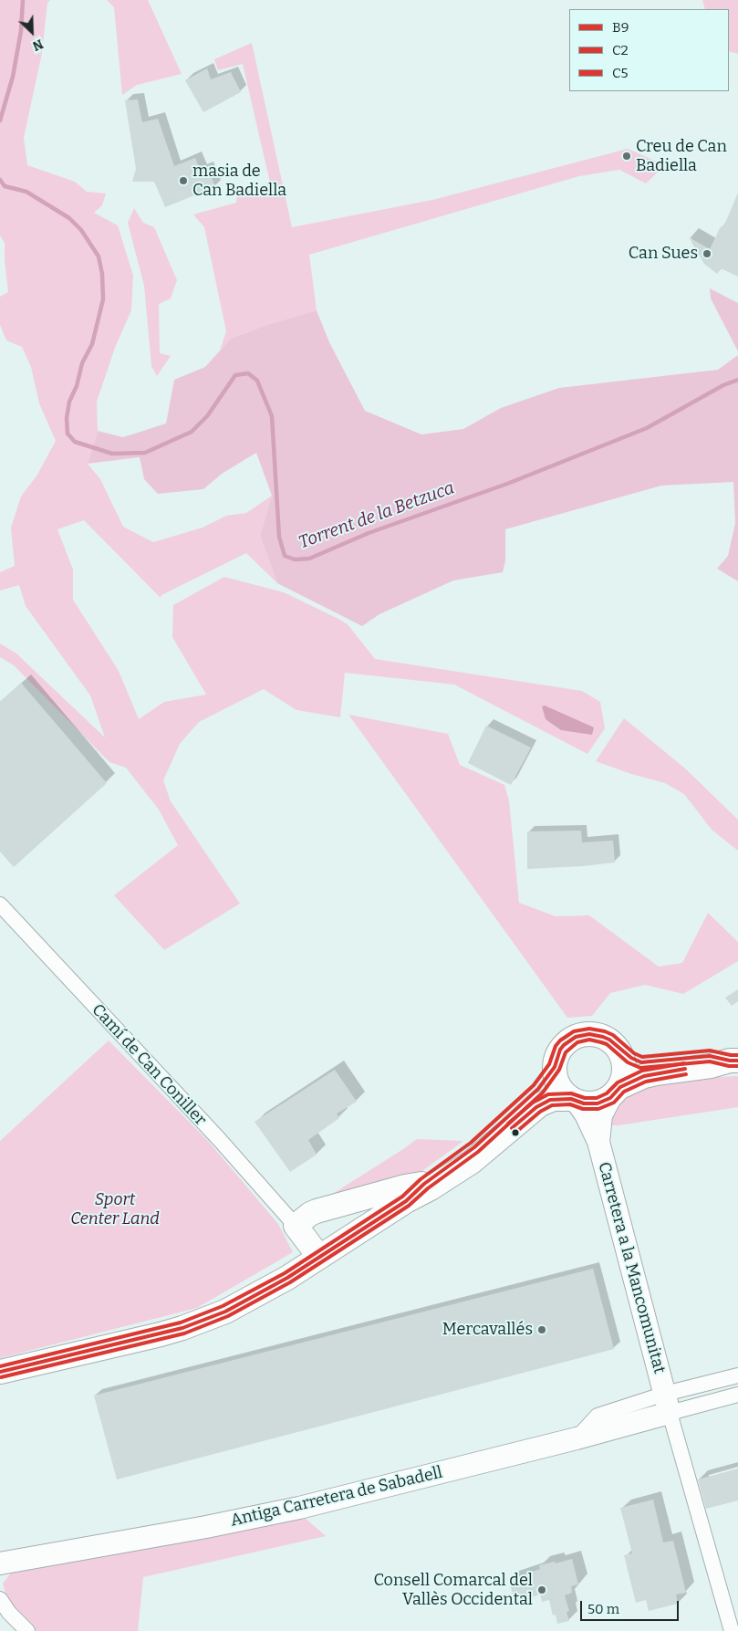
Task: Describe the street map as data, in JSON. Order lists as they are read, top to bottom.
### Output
{
  "streets": {
    "street": ["Camí de Can Coniller", "Carretera a la Mancomunitat", "Antiga Carretera de Sabadell"]
  },
  "crossings": [
    ["Carretera a la Mancomunitat", "Antiga Carretera de Sabadell"]
  ],
  "water": ["Torrent de la Betzuca"],
  "parks": ["Sport Center Land"],
  "places": [
    "Creu de Can Badiella",
    "masia de Can Badiella",
    "Can Sues",
    "Mercavallés",
    "Consell Comarcal del Vallès Occidental"
  ],
  "lines": ["transit line C5", "transit line B9", "transit line C2"],
  "legend": ["B9", "C2", "C5"],
  "scale_bar": "50 m",
  "north": "bottom right"
}
